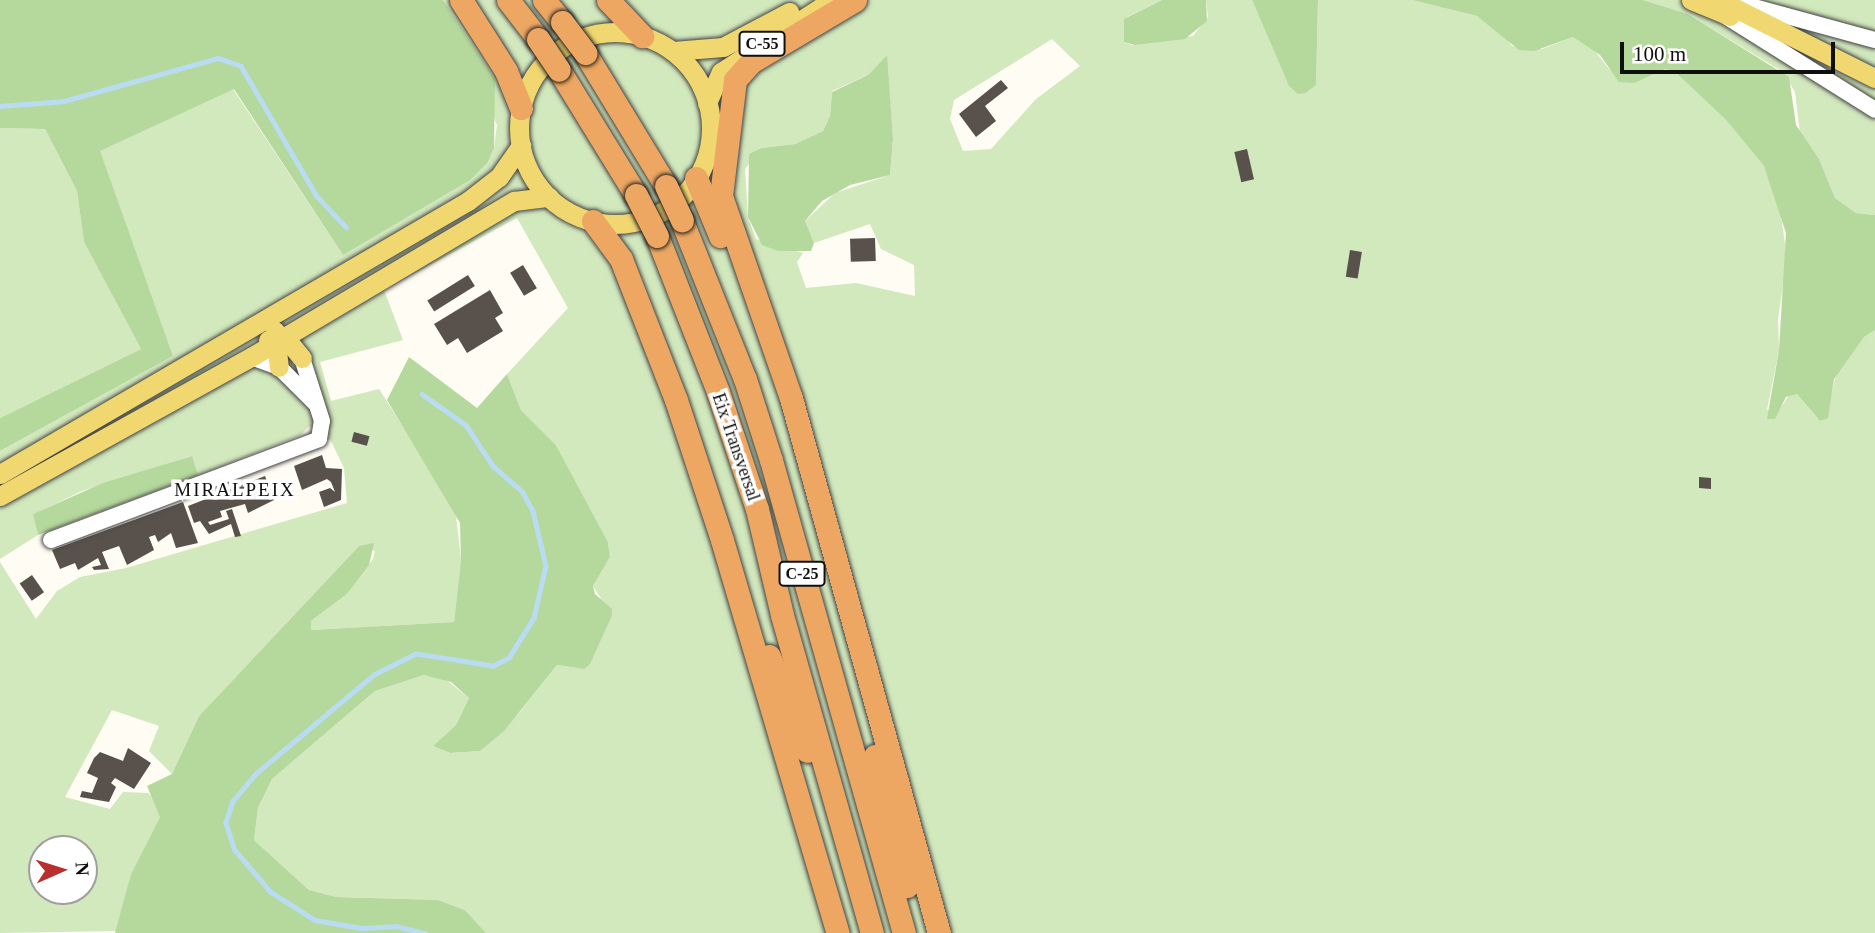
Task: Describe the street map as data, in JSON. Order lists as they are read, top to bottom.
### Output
{
  "streets": {
    "highway": ["Eix Transversal", "C-25"],
    "main road": ["C-55"]
  },
  "districts": ["MIRALPEIX"],
  "scale_bar": "100 m",
  "north": "right"
}
